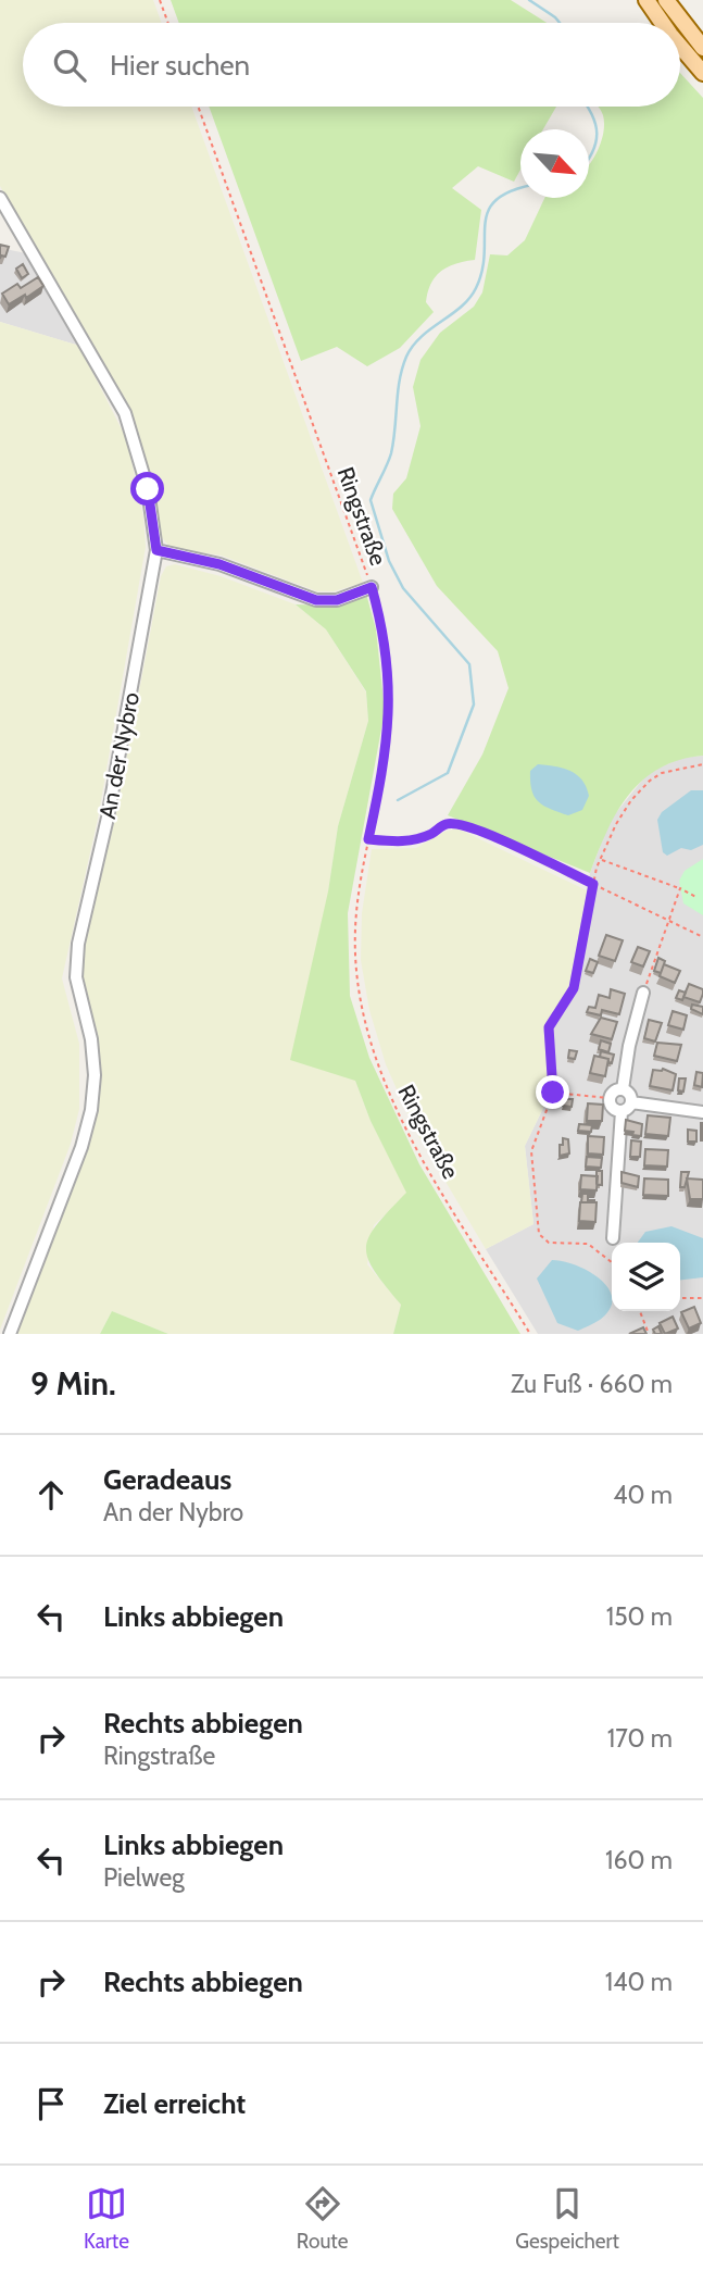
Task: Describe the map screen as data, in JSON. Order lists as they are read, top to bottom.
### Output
{
  "streets": {
    "street": ["An der Nybro"],
    "path": ["Ringstraße"]
  },
  "north": "bottom right",
  "page": {
    "search": "Hier suchen",
    "heading": ["9 Min.", "Zu Fuß · 660 m"],
    "list": [
      ["Geradeaus", "An der Nybro", "40 m"],
      ["Links abbiegen", "150 m"],
      ["Rechts abbiegen", "Ringstraße", "170 m"],
      ["Links abbiegen", "Pielweg", "160 m"],
      ["Rechts abbiegen", "140 m"],
      "Ziel erreicht"
    ],
    "nav": ["Karte", "Route", "Gespeichert"]
  }
}
